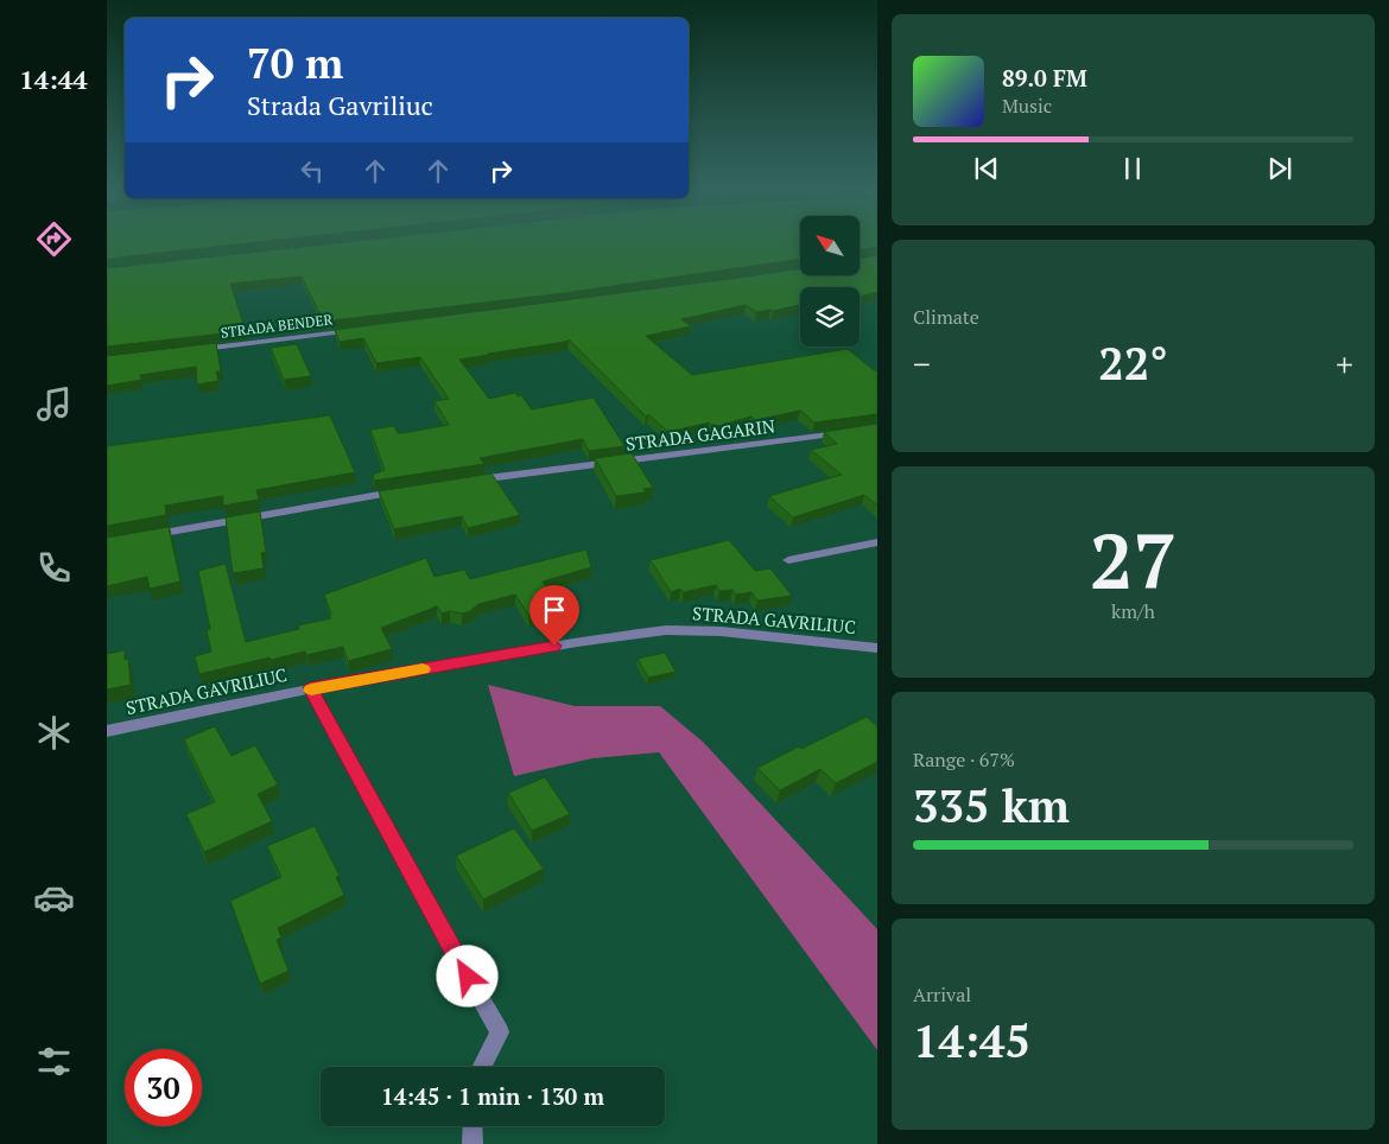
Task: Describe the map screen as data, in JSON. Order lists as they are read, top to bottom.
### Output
{
  "streets": {
    "street": ["STRADA BENDER", "STRADA GAGARIN", "STRADA GAVRILIUC"]
  },
  "north": "top left",
  "page": {
    "tabs": "14:44",
    "turn": ["70 m", "Strada Gavriliuc"],
    "song": ["89.0 FM", "Music"],
    "tile": [
      "Climate",
      ["27", "km/h"],
      ["Range · 67%", "335 km"],
      ["Arrival", "14:45"]
    ],
    "heat": ["−", "22°", "+"],
    "limit": "30",
    "trip": "14:45 · 1 min · 130 m"
  }
}
